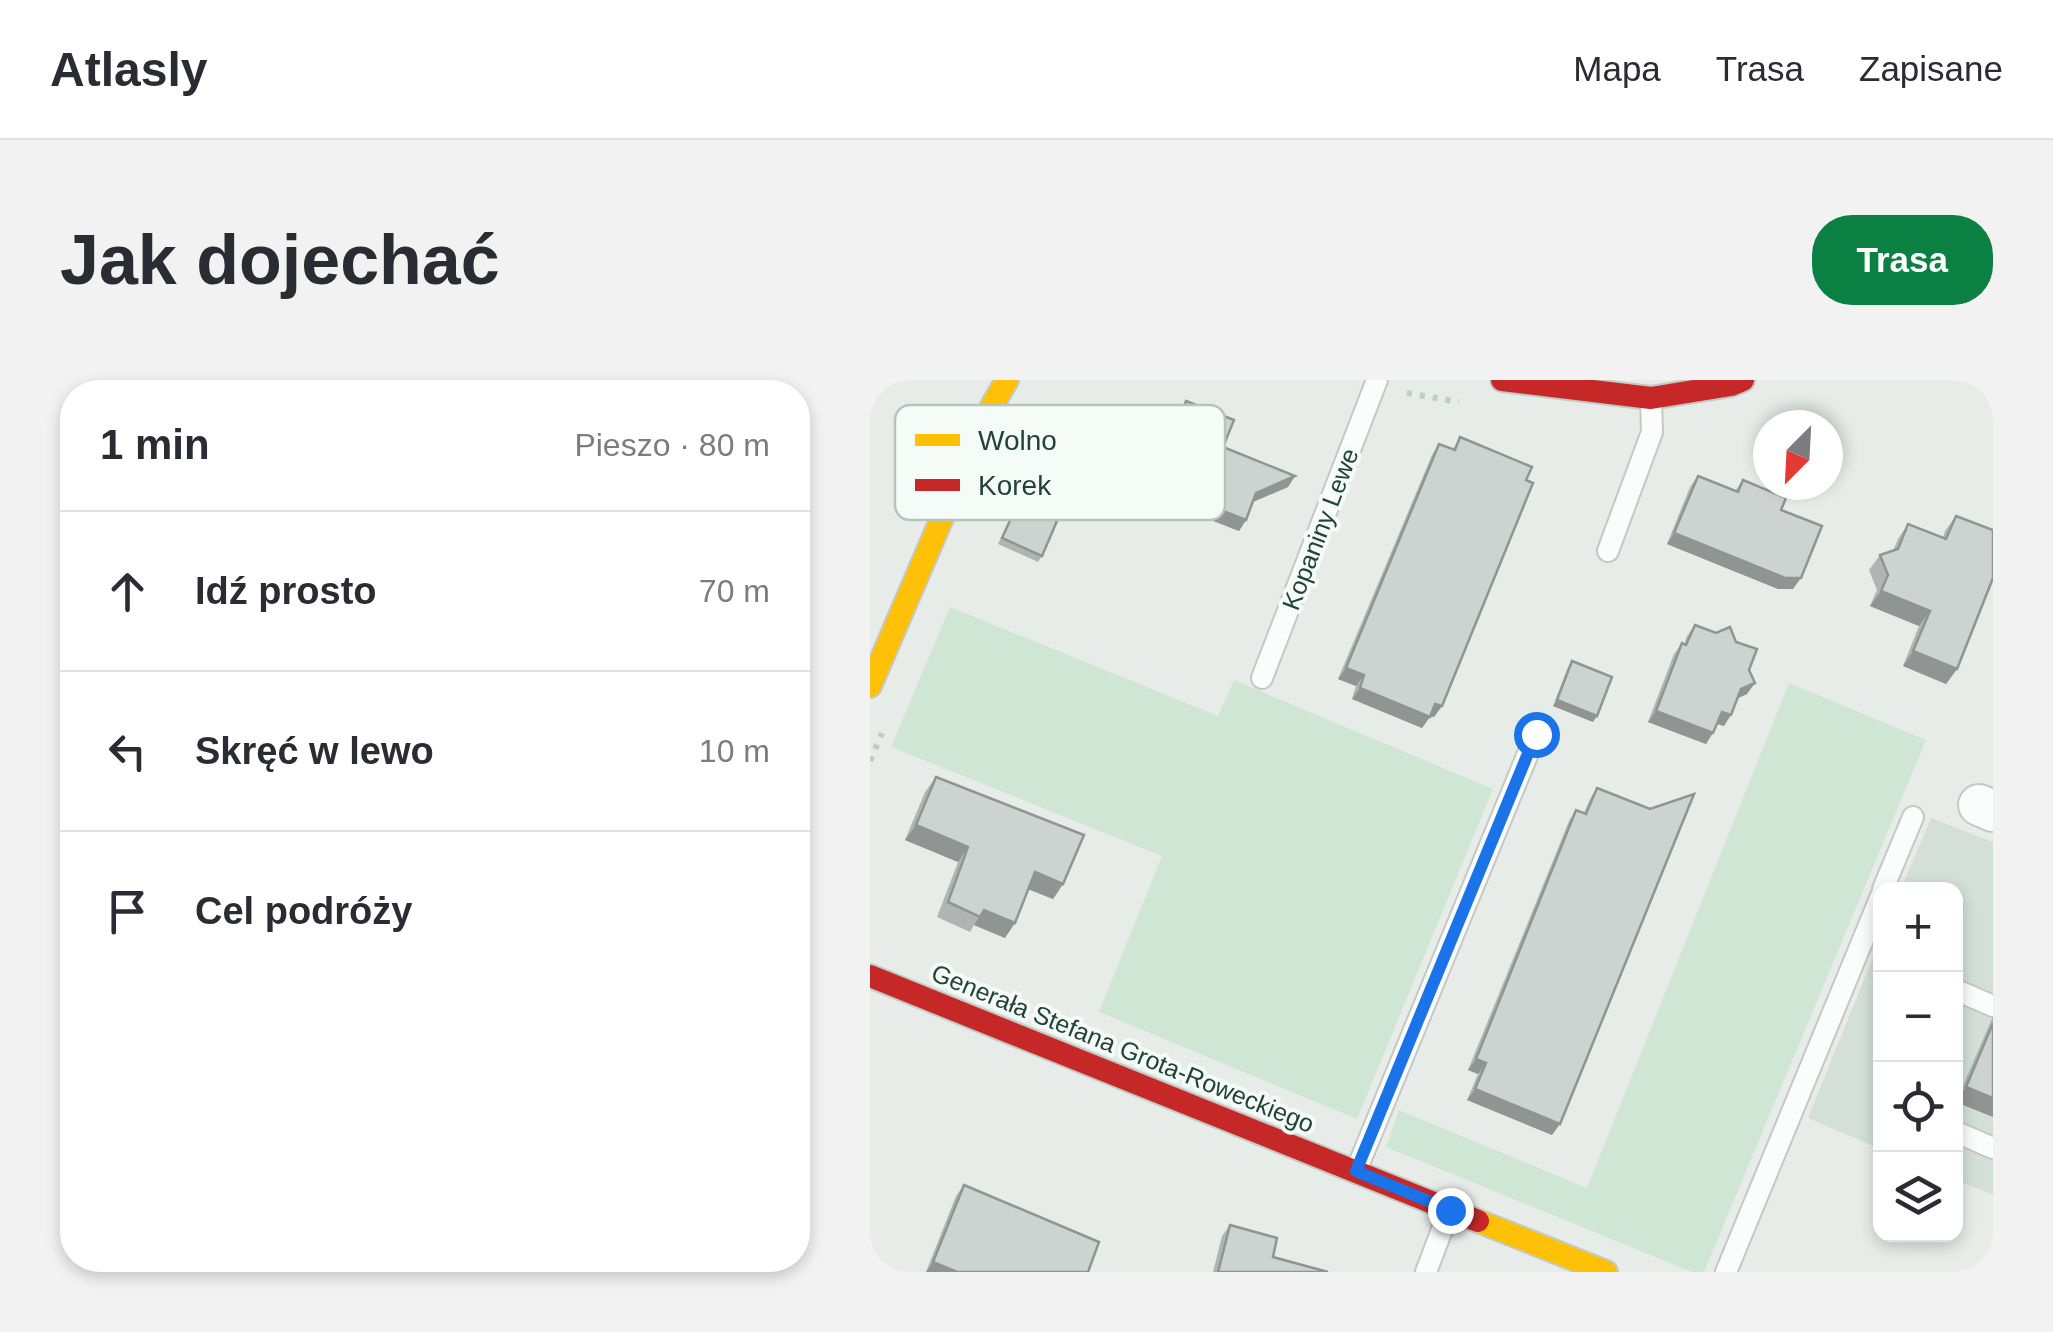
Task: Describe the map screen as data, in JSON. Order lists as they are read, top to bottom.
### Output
{
  "streets": {
    "street": ["Generała Stefana Grota-Roweckiego"],
    "lane": ["Kopaniny Lewe"]
  },
  "legend": ["Wolno", "Korek"],
  "north": "bottom left",
  "page": {
    "header": "Atlasly",
    "nav": ["Mapa", "Trasa", "Zapisane"],
    "buttons": "Trasa",
    "title": "Jak dojechać",
    "heading": ["1 min", "Pieszo · 80 m"],
    "list": [
      ["Idź prosto", "70 m"],
      ["Skręć w lewo", "10 m"],
      "Cel podróży"
    ],
    "map_buttons": ["+", "−"]
  }
}
